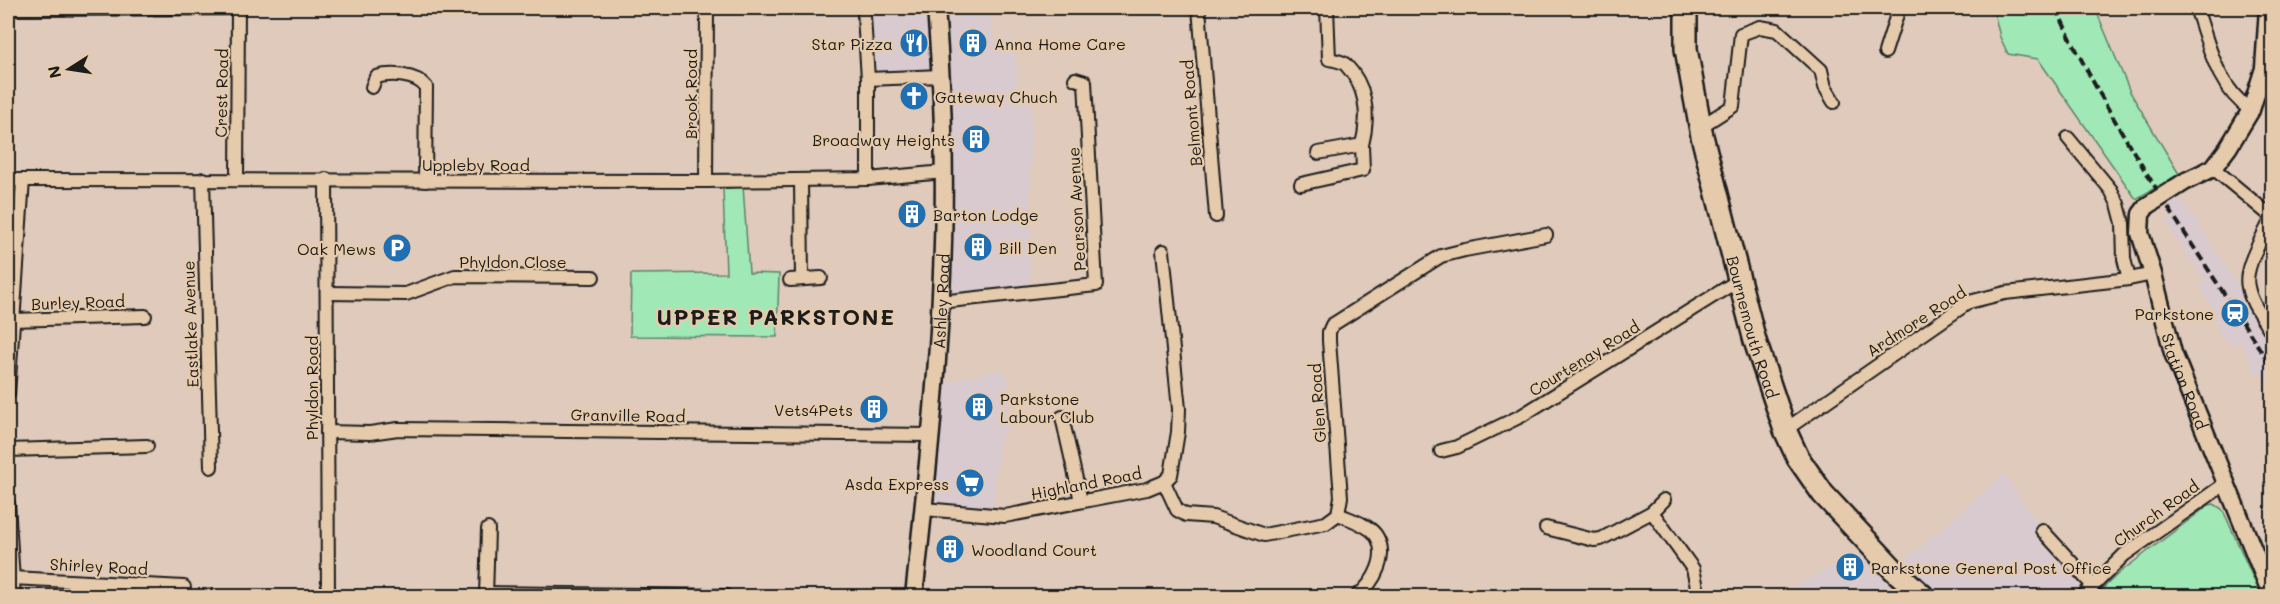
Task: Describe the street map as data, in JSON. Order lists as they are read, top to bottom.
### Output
{
  "streets": {
    "highway": ["Bournemouth Road"],
    "street": [
      "Crest Road",
      "Brook Road",
      "Belmont Road",
      "Uppleby Road",
      "Pearson Avenue",
      "Phyldon Close",
      "Burley Road",
      "Ashley Road",
      "Ardmore Road",
      "Eastlake Avenue",
      "Courtenay Road",
      "Station Road",
      "Phyldon Road",
      "Glen Road",
      "Granville Road",
      "Highland Road",
      "Church Road",
      "Shirley Road"
    ]
  },
  "crossings": [
    ["Crest Road", "Uppleby Road"],
    ["Brook Road", "Uppleby Road"],
    ["Uppleby Road", "Ashley Road"],
    ["Uppleby Road", "Eastlake Avenue"],
    ["Uppleby Road", "Phyldon Road"],
    ["Pearson Avenue", "Ashley Road"],
    ["Phyldon Close", "Phyldon Road"],
    ["Ashley Road", "Granville Road"],
    ["Ashley Road", "Highland Road"],
    ["Ardmore Road", "Bournemouth Road"],
    ["Ardmore Road", "Station Road"],
    ["Bournemouth Road", "Courtenay Road"],
    ["Station Road", "Church Road"],
    ["Phyldon Road", "Granville Road"]
  ],
  "districts": ["UPPER PARKSTONE"],
  "places": {
    "restaurant": ["Star Pizza"],
    "building": [
      "Anna Home Care",
      "Broadway Heights",
      "Barton Lodge",
      "Bill Den",
      "Parkstone Labour Club",
      "Vets4Pets",
      "Woodland Court",
      "Parkstone General Post Office"
    ],
    "church": ["Gateway Chuch"],
    "parking": ["Oak Mews"],
    "station": ["Parkstone"],
    "supermarket": ["Asda Express"]
  },
  "north": "left"
}
